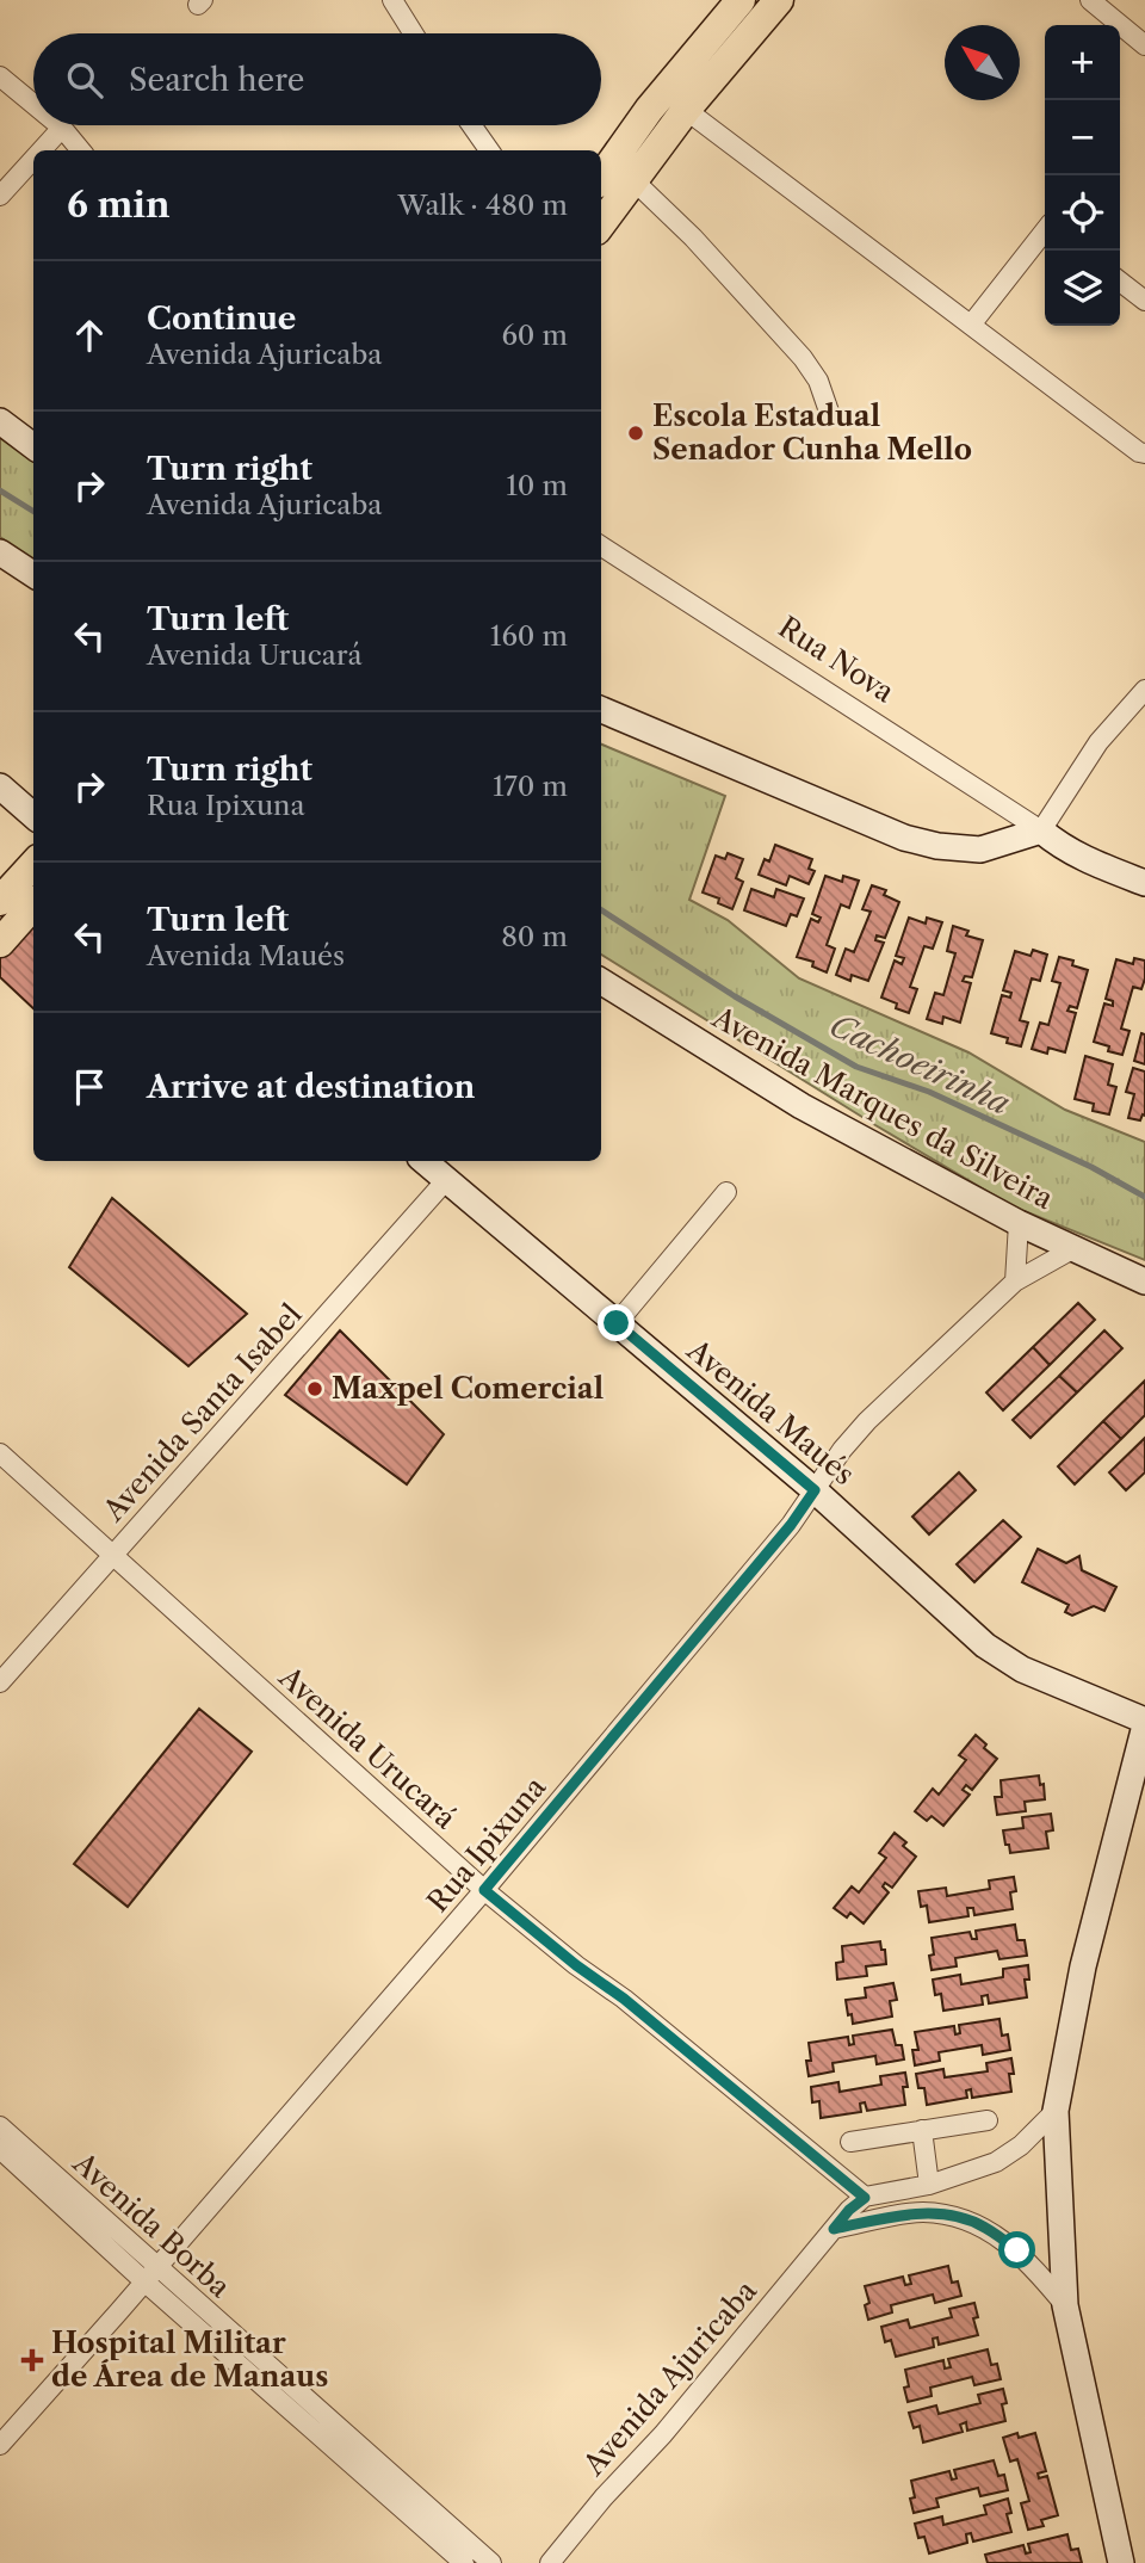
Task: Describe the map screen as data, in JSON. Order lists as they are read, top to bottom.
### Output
{
  "streets": {
    "street": [
      "Rua Nova",
      "Avenida Marques da Silveira",
      "Avenida Santa Isabel",
      "Avenida Maués",
      "Avenida Urucará",
      "Rua Ipixuna",
      "Avenida Borba",
      "Avenida Ajuricaba"
    ]
  },
  "crossings": [
    ["Avenida Marques da Silveira", "Rua Ipixuna"],
    ["Avenida Santa Isabel", "Avenida Maués"],
    ["Avenida Santa Isabel", "Avenida Urucará"],
    ["Avenida Maués", "Rua Ipixuna"],
    ["Avenida Urucará", "Rua Ipixuna"],
    ["Avenida Urucará", "Avenida Ajuricaba"],
    ["Rua Ipixuna", "Avenida Borba"]
  ],
  "water": ["Cachoeirinha"],
  "places": {
    "other": ["Escola Estadual Senador Cunha Mello", "Maxpel Comercial"],
    "health": ["Hospital Militar de Área de Manaus"]
  },
  "north": "top left",
  "page": {
    "map_buttons": ["+", "−"],
    "search": "Search here",
    "heading": ["6 min", "Walk · 480 m"],
    "list": [
      ["Continue", "Avenida Ajuricaba", "60 m"],
      ["Turn right", "Avenida Ajuricaba", "10 m"],
      ["Turn left", "Avenida Urucará", "160 m"],
      ["Turn right", "Rua Ipixuna", "170 m"],
      ["Turn left", "Avenida Maués", "80 m"],
      "Arrive at destination"
    ]
  }
}
